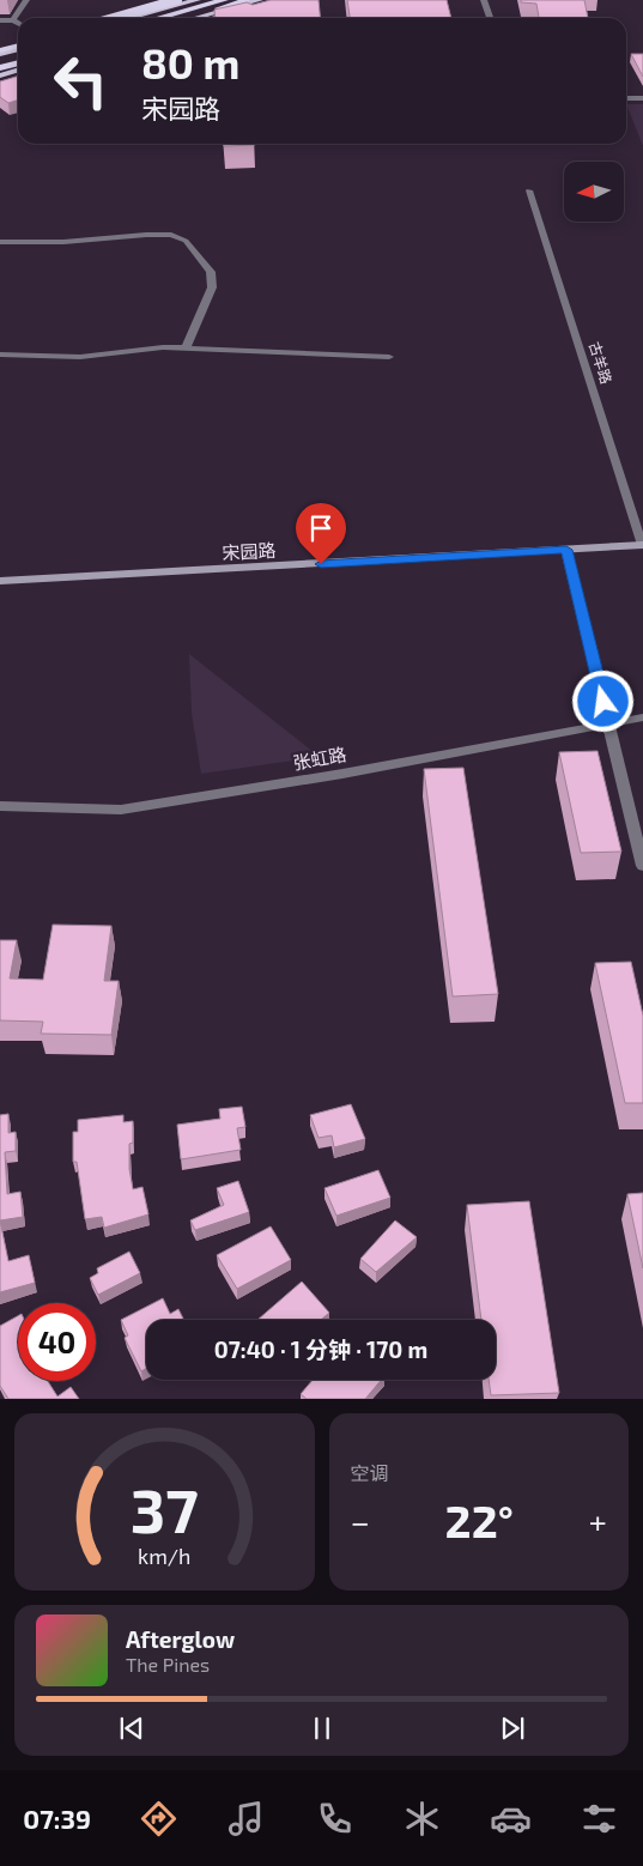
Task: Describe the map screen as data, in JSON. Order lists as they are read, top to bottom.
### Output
{
  "streets": {
    "main road": ["宋园路"],
    "street": ["古羊路", "张虹路"]
  },
  "crossings": [
    ["古羊路", "宋园路"]
  ],
  "north": "left",
  "page": {
    "turn": ["80 m", "宋园路"],
    "limit": "40",
    "trip": "07:40 · 1 分钟 · 170 m",
    "tile": "空调",
    "heat": ["−", "22°", "+"],
    "song": ["Afterglow", "The Pines"],
    "tabs": "07:39",
    "gauge": ["37", "km/h"]
  }
}
